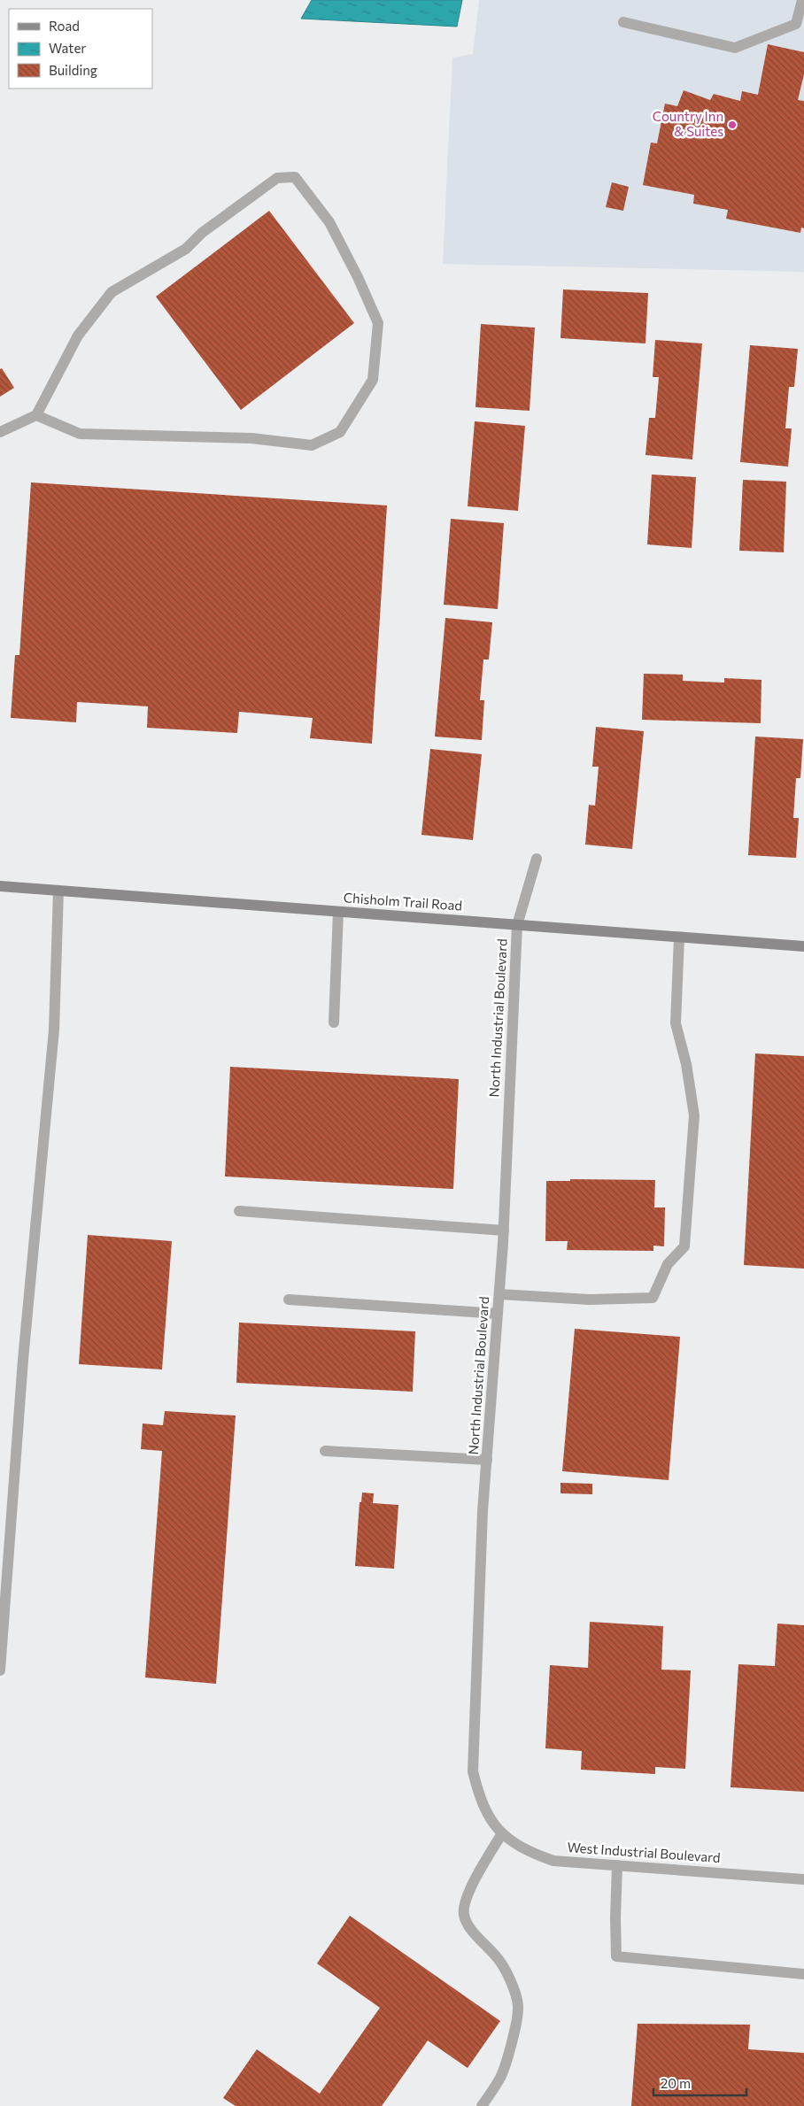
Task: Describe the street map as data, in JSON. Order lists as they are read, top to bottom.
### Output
{
  "streets": {
    "street": ["Chisholm Trail Road", "North Industrial Boulevard", "West Industrial Boulevard"]
  },
  "crossings": [
    ["Chisholm Trail Road", "North Industrial Boulevard"],
    ["North Industrial Boulevard", "West Industrial Boulevard"]
  ],
  "places": ["Country Inn & Suites"],
  "legend": ["Road", "Water", "Building"],
  "scale_bar": "20 m"
}
